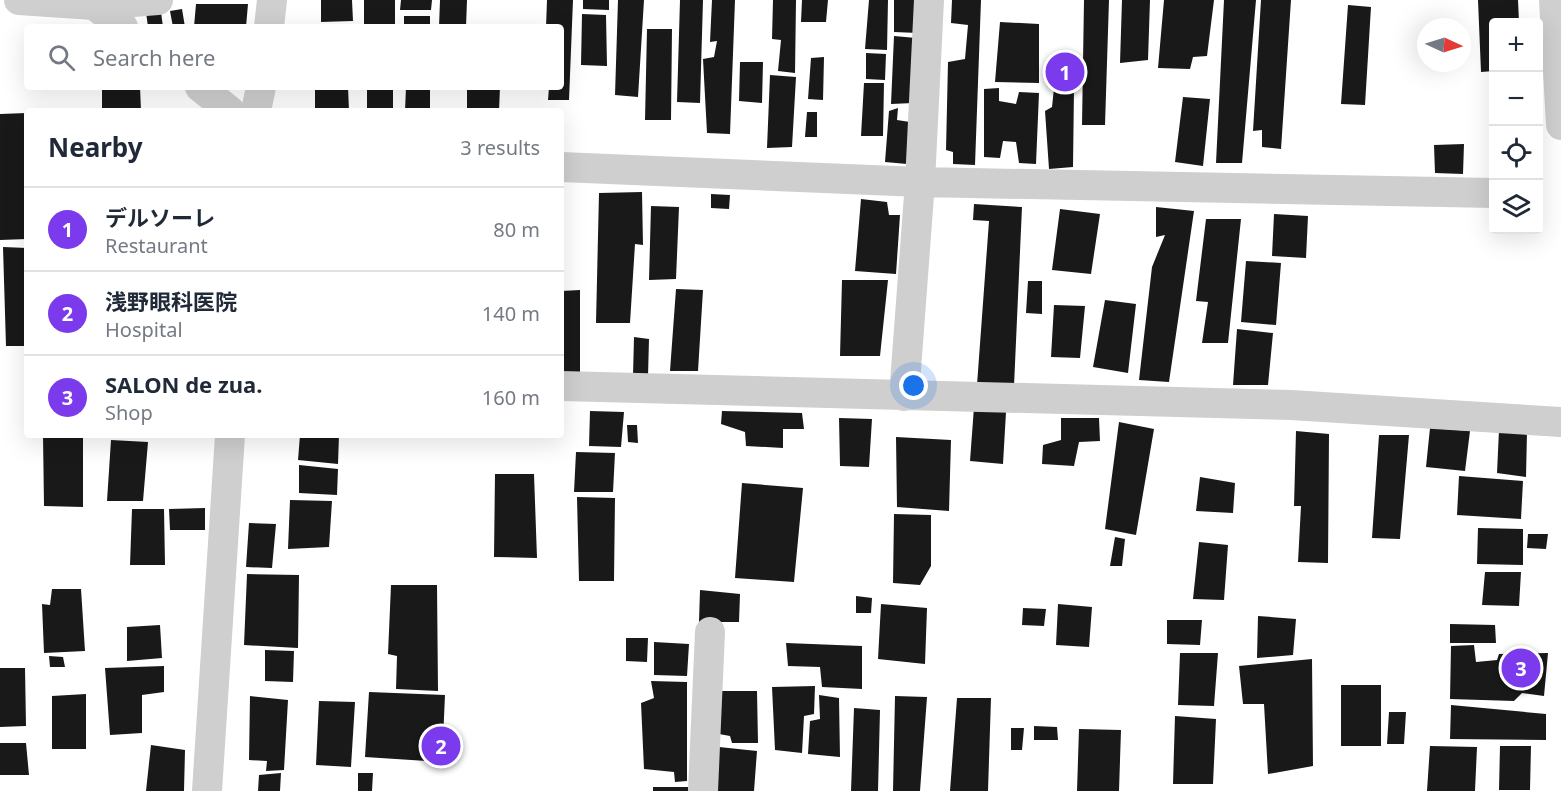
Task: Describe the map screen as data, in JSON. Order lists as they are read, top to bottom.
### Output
{
  "north": "right",
  "page": {
    "map_buttons": ["+", "−"],
    "search": "Search here",
    "pins": ["1", "3", "2"],
    "heading": ["Nearby", "3 results"],
    "list": [
      {
        "mark": "1",
        "name": "デルソーレ",
        "note": "Restaurant",
        "value": "80 m"
      },
      {
        "mark": "2",
        "name": "浅野眼科医院",
        "note": "Hospital",
        "value": "140 m"
      },
      {
        "mark": "3",
        "name": "SALON de zua.",
        "note": "Shop",
        "value": "160 m"
      }
    ]
  }
}
